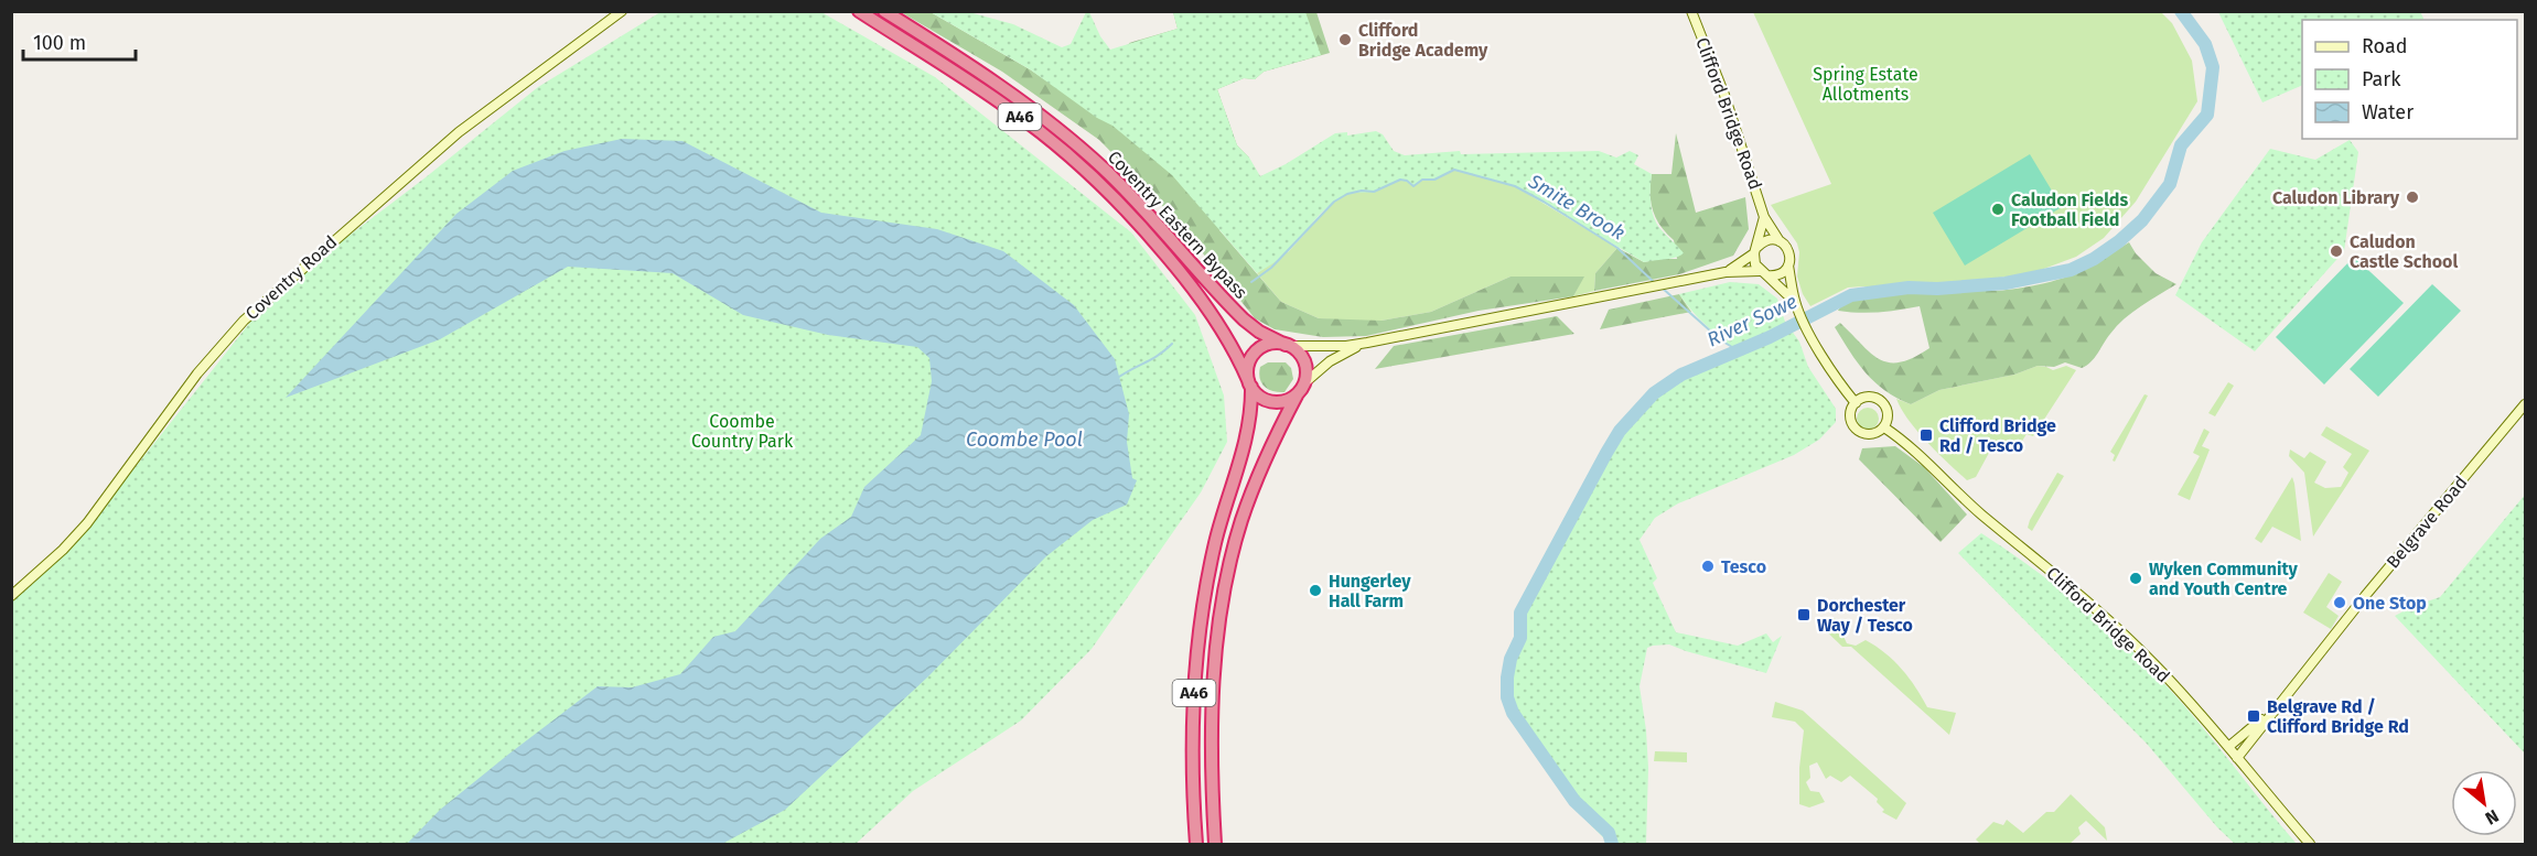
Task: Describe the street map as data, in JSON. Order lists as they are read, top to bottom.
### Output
{
  "streets": {
    "highway": ["A46", "Coventry Eastern Bypass"],
    "main road": ["Clifford Bridge Road", "Coventry Road", "Belgrave Road"]
  },
  "crossings": [
    ["Clifford Bridge Road", "Belgrave Road"],
    ["A46", "Coventry Eastern Bypass"]
  ],
  "water": ["Smite Brook", "River Sowe", "Coombe Pool"],
  "parks": ["Spring Estate Allotments", "Coombe Country Park"],
  "places": {
    "other": [
      "Clifford Bridge Academy",
      "Caludon Library",
      "Caludon Fields Football Field",
      "Caludon Castle School",
      "Tesco",
      "Wyken Community and Youth Centre",
      "Hungerley Hall Farm",
      "One Stop"
    ],
    "transit": ["Clifford Bridge Rd / Tesco", "Dorchester Way / Tesco", "Belgrave Rd / Clifford Bridge Rd"]
  },
  "legend": ["Road", "Park", "Water"],
  "scale_bar": "100 m",
  "north": "bottom right"
}
